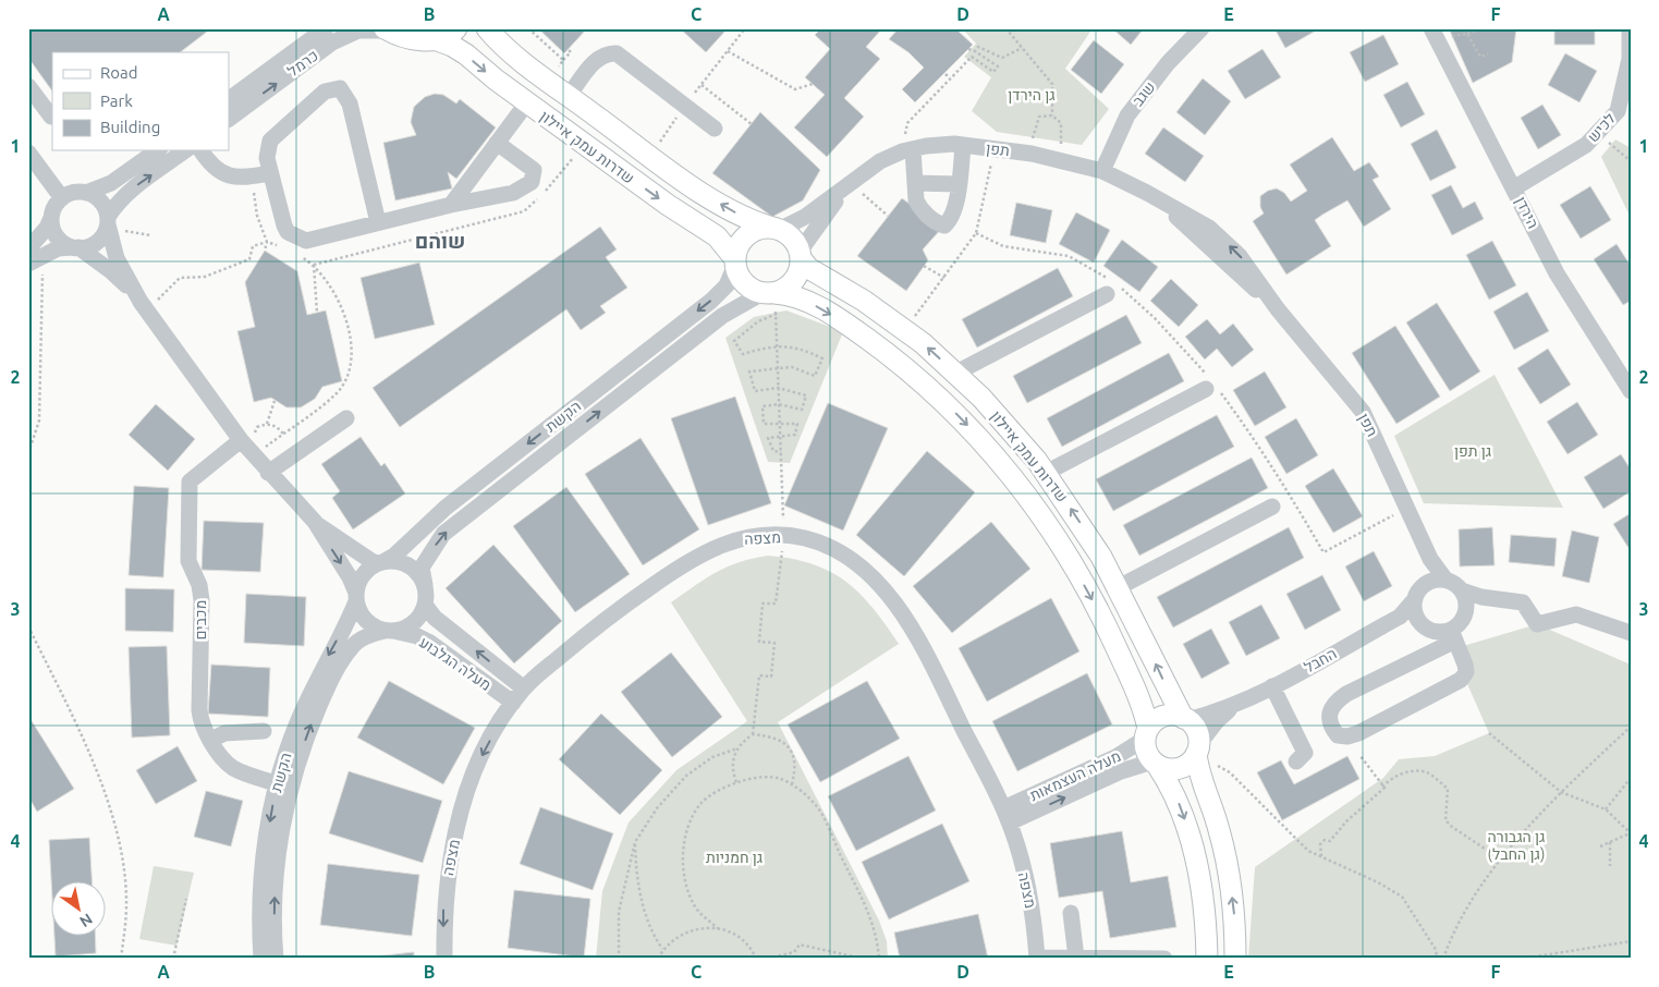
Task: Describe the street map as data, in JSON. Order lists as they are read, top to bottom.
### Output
{
  "streets": {
    "main road": ["שדרות עמק איילון"],
    "street": [
      "כרמל",
      "שגב",
      "לכיש",
      "תפן",
      "הירדן",
      "הקשת",
      "מצפה",
      "מכבים",
      "החבל",
      "מעלה הגלבוע",
      "מעלה העצמאות"
    ]
  },
  "crossings": [
    ["שגב", "תפן"],
    ["לכיש", "הירדן"],
    ["שדרות עמק איילון", "תפן"],
    ["שדרות עמק איילון", "הקשת"],
    ["שדרות עמק איילון", "החבל"],
    ["שדרות עמק איילון", "מעלה העצמאות"],
    ["תפן", "הקשת"],
    ["תפן", "החבל"],
    ["הקשת", "מכבים"],
    ["הקשת", "מעלה הגלבוע"],
    ["מצפה", "מעלה הגלבוע"],
    ["מצפה", "מעלה העצמאות"],
    ["החבל", "מעלה העצמאות"]
  ],
  "districts": ["שוהם"],
  "parks": [
    "גן הירדן",
    "גן תפן",
    "גן הגבורה (גן החבל)",
    "גן חמניות"
  ],
  "legend": ["Road", "Park", "Building"],
  "north": "bottom right",
  "grid": {
    "columns": [
      "A",
      "B",
      "C",
      "D",
      "E",
      "F"
    ],
    "rows": [
      "1",
      "2",
      "3",
      "4"
    ]
  }
}
